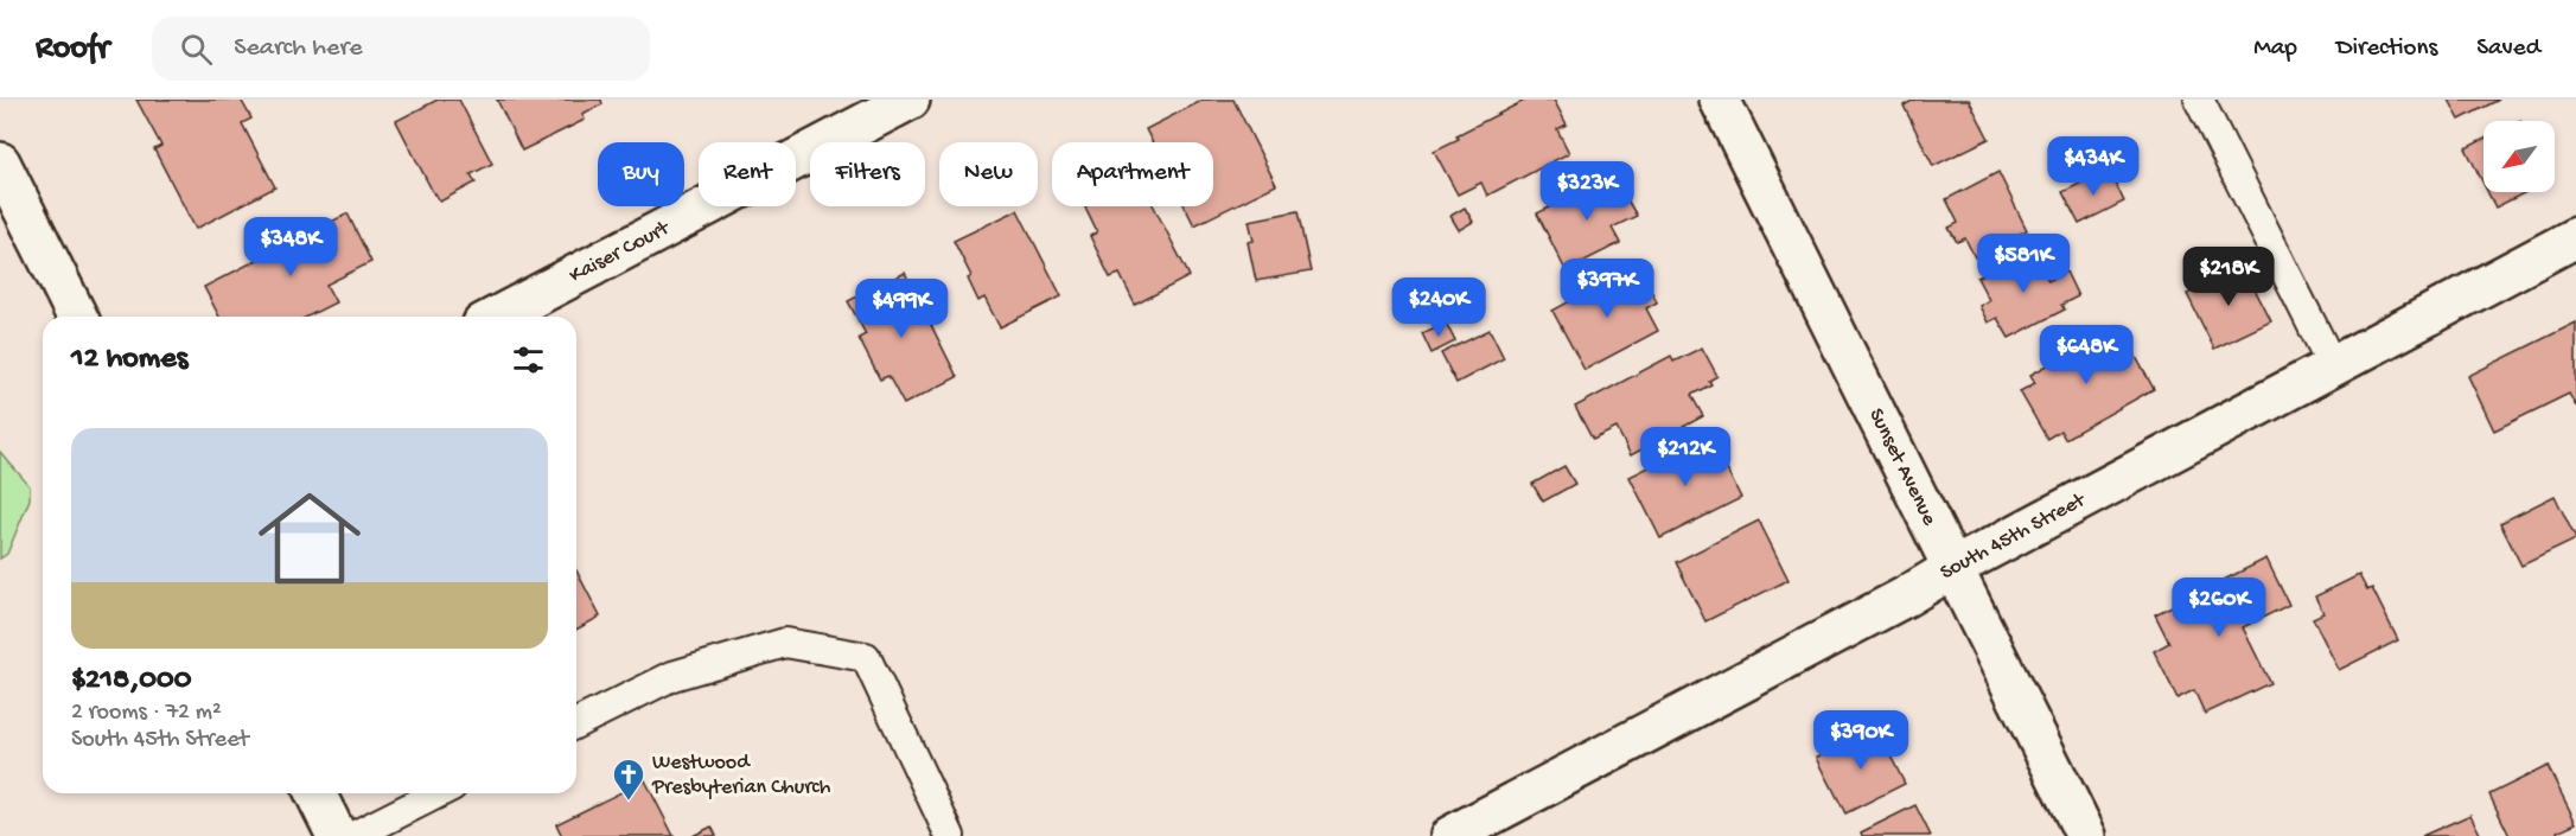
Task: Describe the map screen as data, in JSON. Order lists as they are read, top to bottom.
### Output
{
  "streets": {
    "street": ["Kaiser Court", "Sunset Avenue", "South 45th Street"]
  },
  "crossings": [
    ["Sunset Avenue", "South 45th Street"]
  ],
  "places": {
    "church": ["Westwood Presbyterian Church"]
  },
  "north": "bottom left",
  "page": {
    "header": "Roofr",
    "search": "Search here",
    "nav": ["Map", "Directions", "Saved"],
    "price": [
      "$434K",
      "$323K",
      "$348K",
      "$581K",
      "$218K",
      "$397K",
      "$240K",
      "$499K",
      "$648K",
      "$212K",
      "$260K",
      "$390K"
    ],
    "chip": [
      "Buy",
      "Rent",
      "Filters",
      "New",
      "Apartment"
    ],
    "heading": "12 homes",
    "list": [
      {
        "name": "$218,000",
        "note": "2 rooms · 72 m² · South 45th Street"
      }
    ]
  }
}
